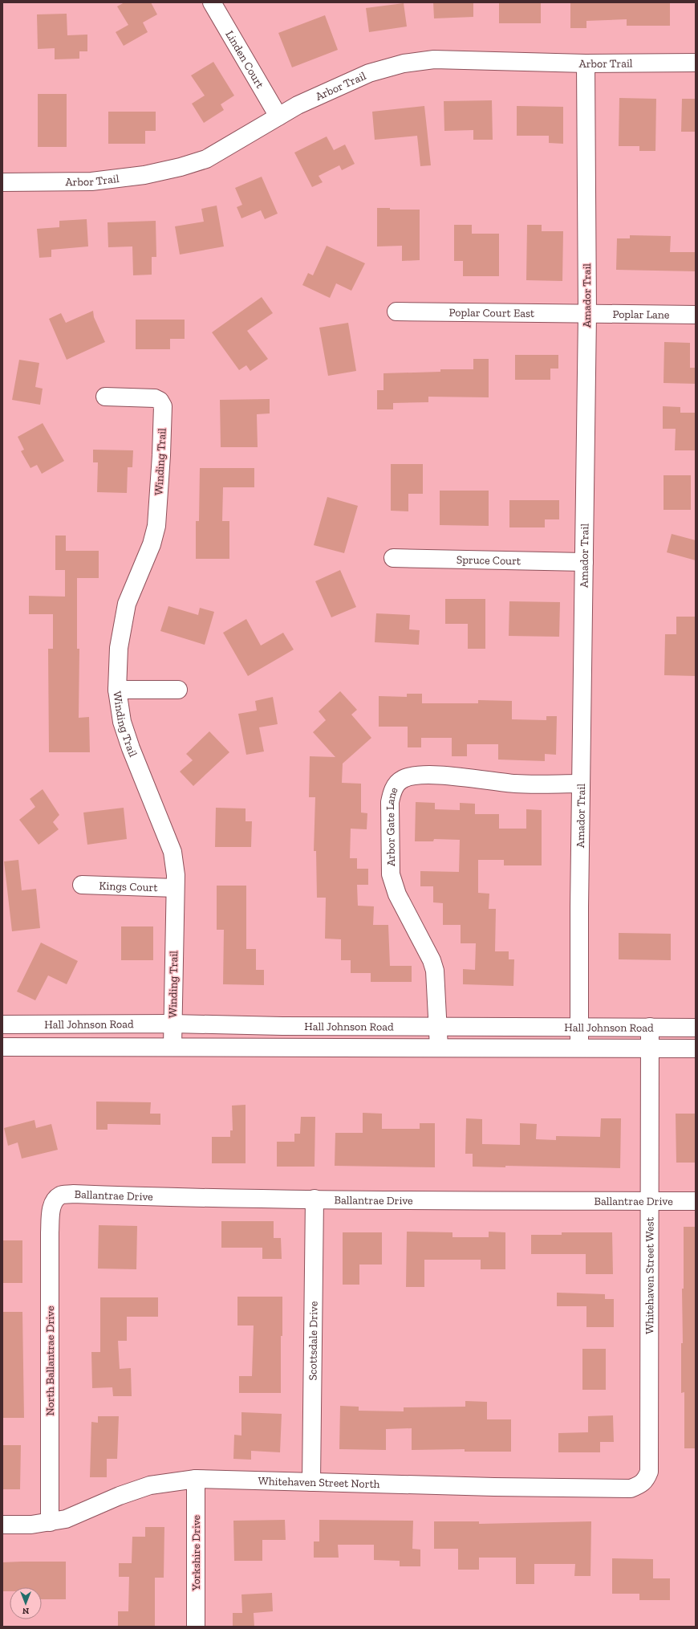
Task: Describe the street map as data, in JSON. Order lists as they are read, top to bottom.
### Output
{
  "streets": {
    "street": [
      "Linden Court",
      "Arbor Trail",
      "Amador Trail",
      "Poplar Court East",
      "Poplar Lane",
      "Winding Trail",
      "Spruce Court",
      "Arbor Gate Lane",
      "Kings Court",
      "Hall Johnson Road",
      "Ballantrae Drive",
      "Whitehaven Street West",
      "Scottsdale Drive",
      "North Ballantrae Drive",
      "Whitehaven Street North",
      "Yorkshire Drive"
    ]
  },
  "crossings": [
    ["Linden Court", "Arbor Trail"],
    ["Arbor Trail", "Amador Trail"],
    ["Amador Trail", "Poplar Court East"],
    ["Amador Trail", "Poplar Lane"],
    ["Amador Trail", "Spruce Court"],
    ["Amador Trail", "Arbor Gate Lane"],
    ["Amador Trail", "Hall Johnson Road"],
    ["Poplar Court East", "Poplar Lane"],
    ["Winding Trail", "Kings Court"],
    ["Winding Trail", "Hall Johnson Road"],
    ["Arbor Gate Lane", "Hall Johnson Road"],
    ["Hall Johnson Road", "Whitehaven Street West"],
    ["Ballantrae Drive", "Whitehaven Street West"],
    ["Ballantrae Drive", "Scottsdale Drive"],
    ["Ballantrae Drive", "North Ballantrae Drive"],
    ["Whitehaven Street West", "Whitehaven Street North"],
    ["Scottsdale Drive", "Whitehaven Street North"],
    ["North Ballantrae Drive", "Whitehaven Street North"],
    ["Whitehaven Street North", "Yorkshire Drive"]
  ],
  "north": "bottom"
}
